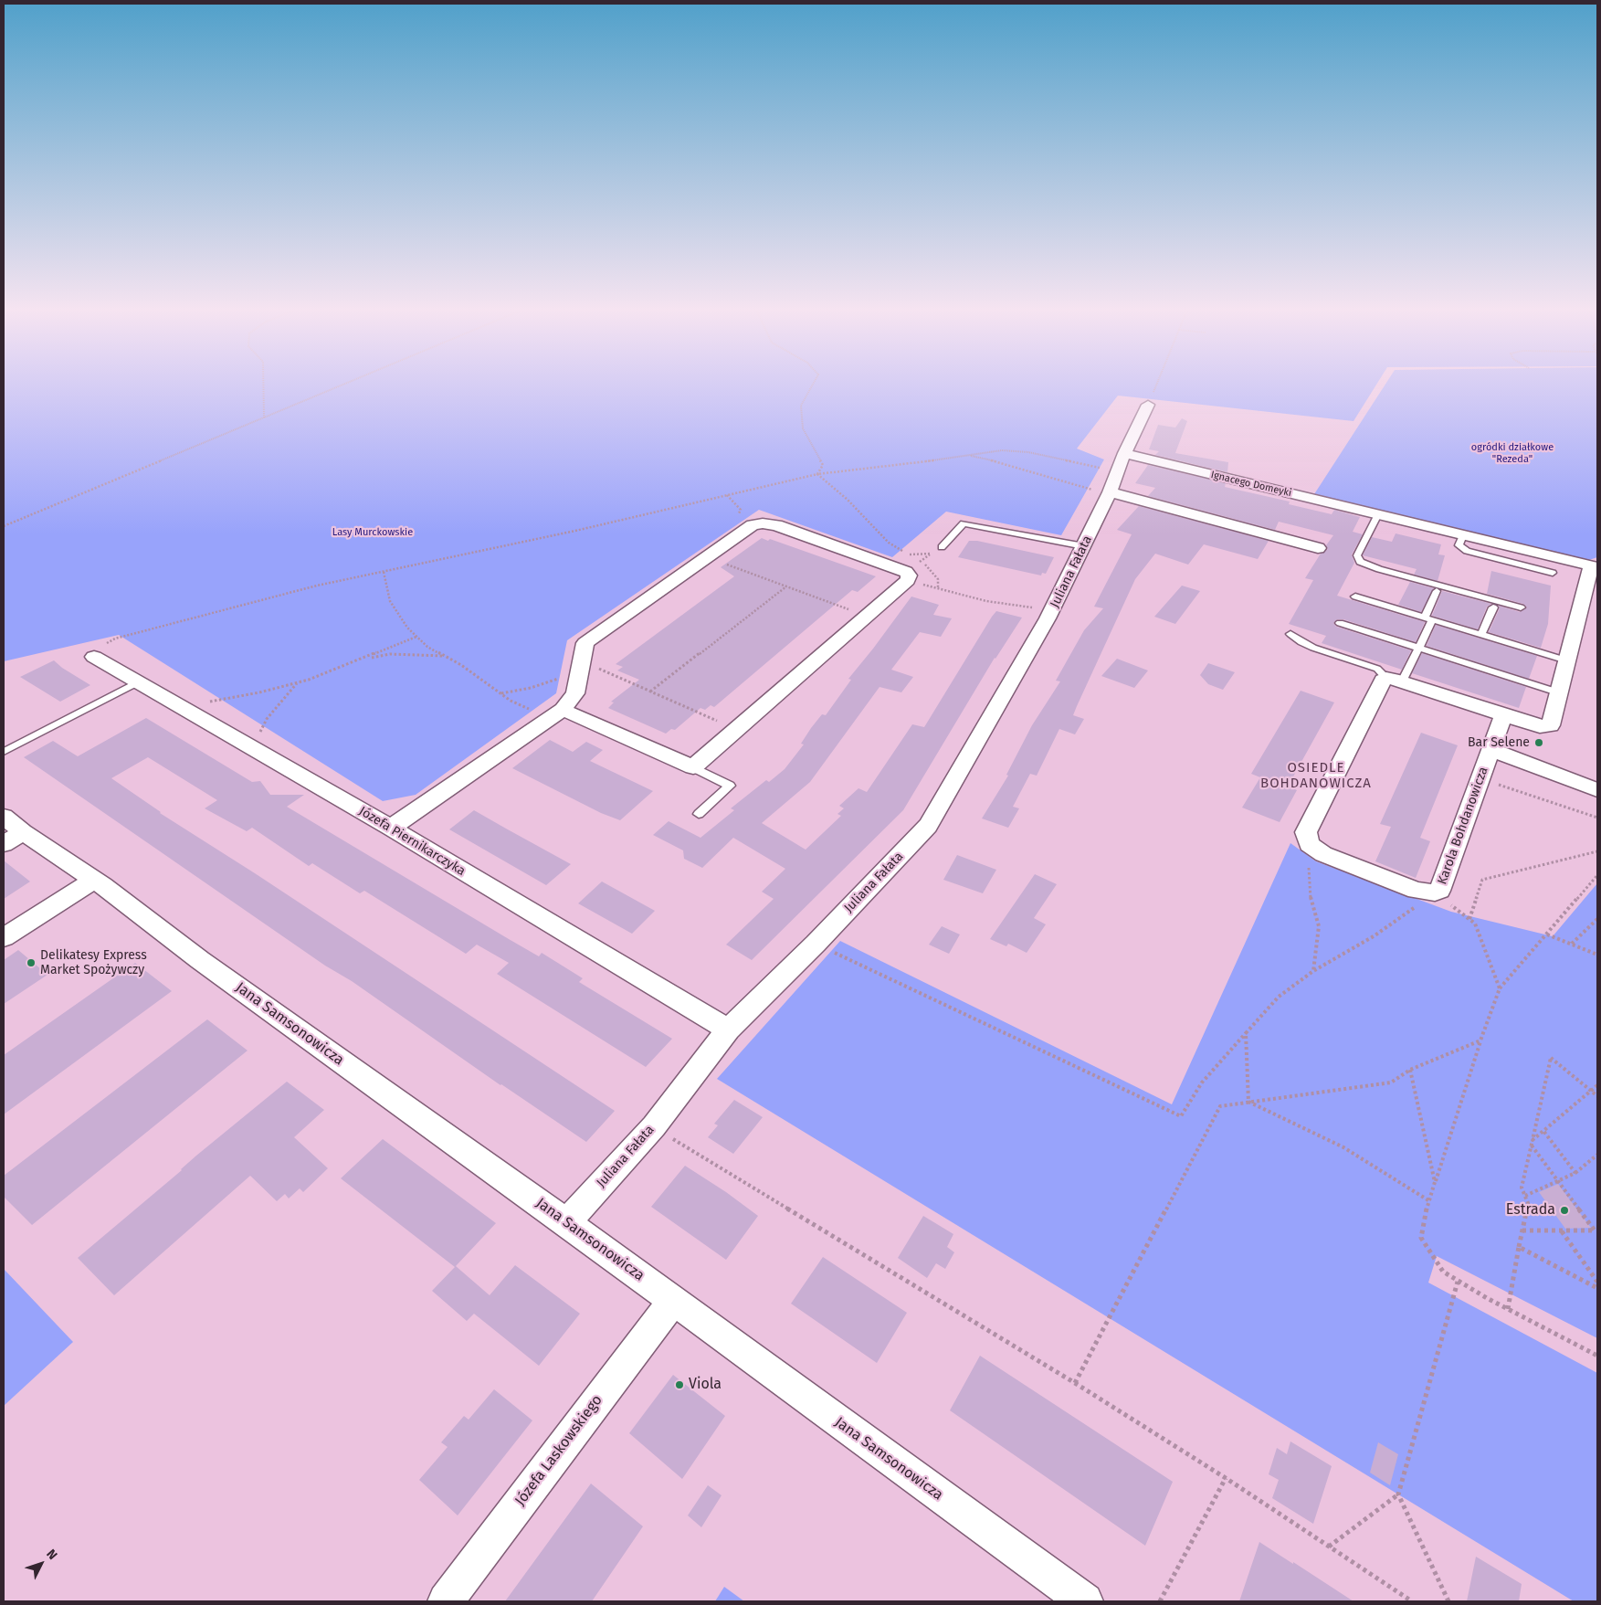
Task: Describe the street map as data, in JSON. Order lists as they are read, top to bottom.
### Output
{
  "streets": {
    "street": [
      "Ignacego Domeyki",
      "Juliana Fałata",
      "Karola Bohdanowicza",
      "Józefa Piernikarczyka",
      "Jana Samsonowicza",
      "Józefa Laskowskiego"
    ]
  },
  "crossings": [
    ["Ignacego Domeyki", "Juliana Fałata"],
    ["Juliana Fałata", "Józefa Piernikarczyka"],
    ["Juliana Fałata", "Jana Samsonowicza"],
    ["Jana Samsonowicza", "Józefa Laskowskiego"]
  ],
  "districts": ["OSIEDLE BOHDANOWICZA"],
  "parks": ["ogródki działkowe \"Rezeda\"", "Lasy Murckowskie"],
  "places": [
    "Bar Selene",
    "Delikatesy Express Market Spożywczy",
    "Estrada",
    "Viola"
  ],
  "north": "top right"
}
